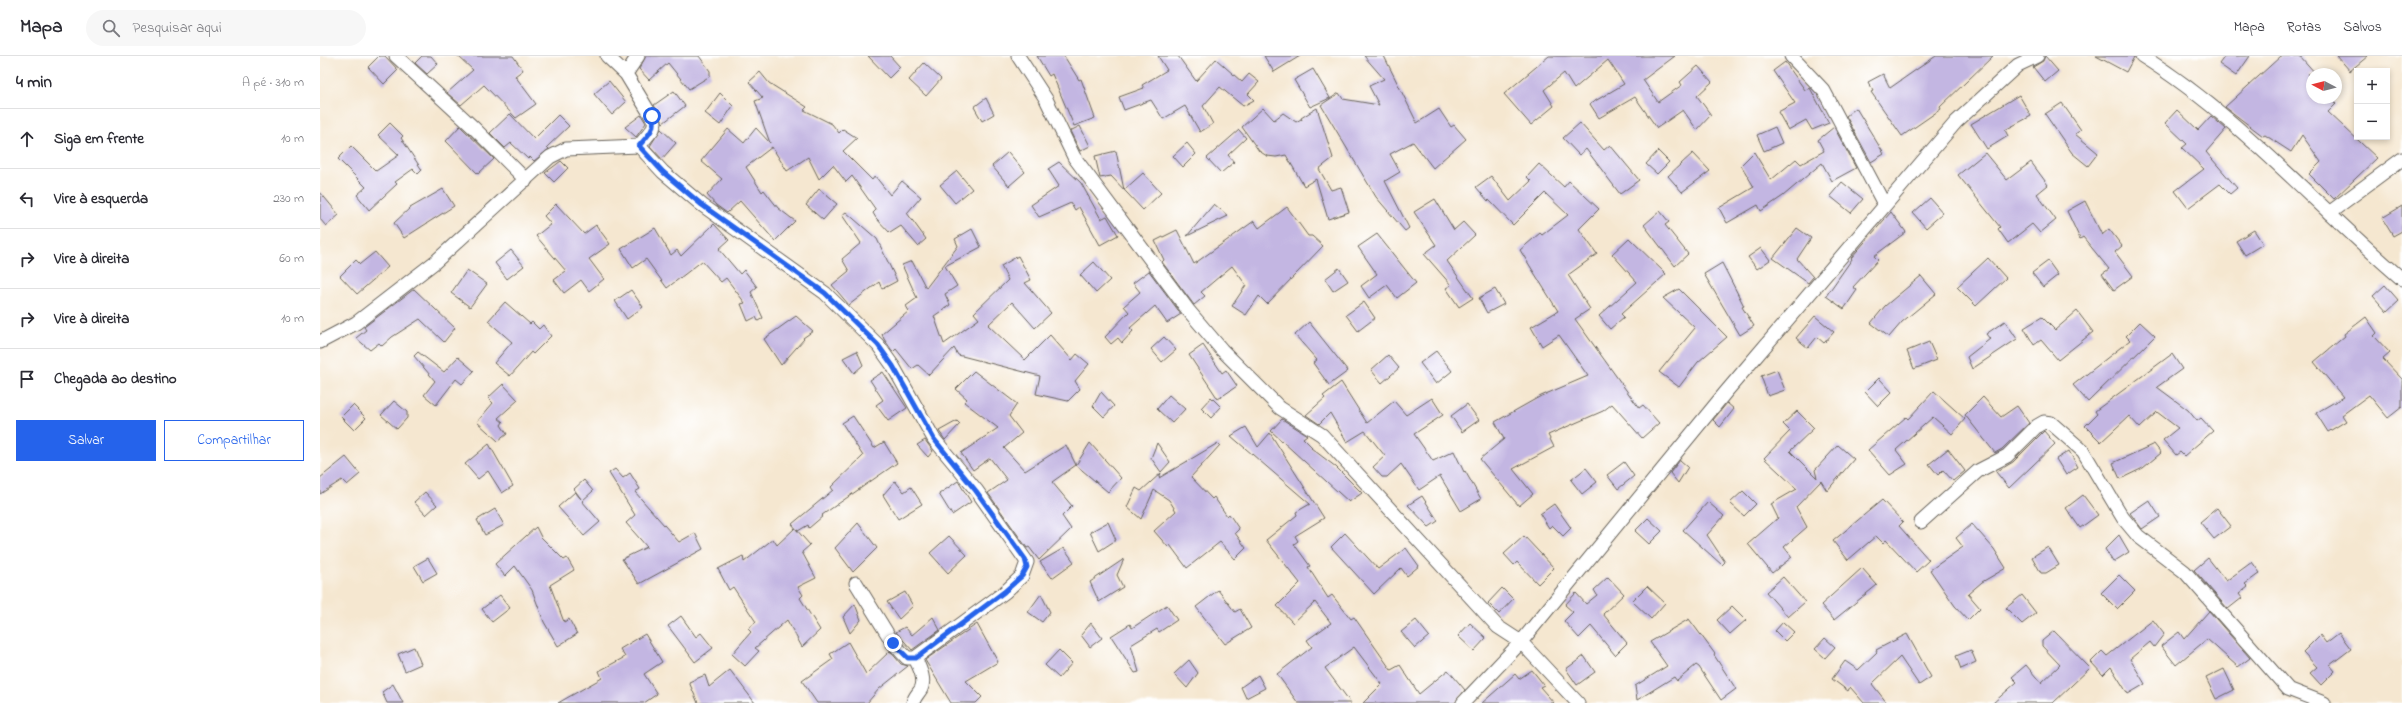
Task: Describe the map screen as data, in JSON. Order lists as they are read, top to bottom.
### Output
{
  "north": "left",
  "page": {
    "header": "Mapa",
    "search": "Pesquisar aqui",
    "nav": ["Mapa", "Rotas", "Salvos"],
    "heading": ["4 min", "A pé · 310 m"],
    "map_buttons": ["+", "−"],
    "list": [
      ["Siga em frente", "10 m"],
      ["Vire à esquerda", "230 m"],
      ["Vire à direita", "60 m"],
      ["Vire à direita", "10 m"],
      "Chegada ao destino"
    ],
    "buttons": ["Salvar", "Compartilhar"]
  }
}
